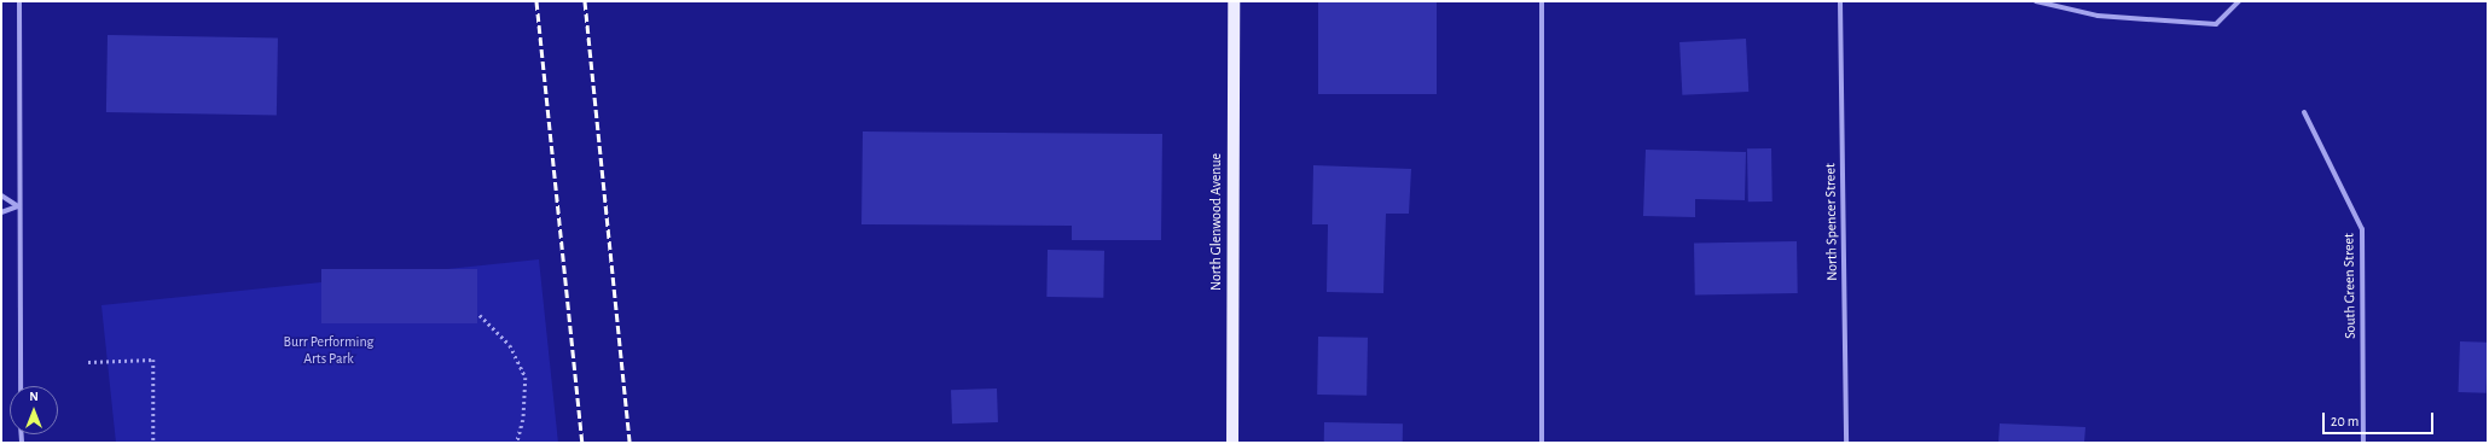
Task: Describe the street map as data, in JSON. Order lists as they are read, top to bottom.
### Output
{
  "streets": {
    "main road": ["North Glenwood Avenue"],
    "street": ["North Spencer Street", "South Green Street"]
  },
  "parks": ["Burr Performing Arts Park"],
  "scale_bar": "20 m",
  "north": "top"
}
